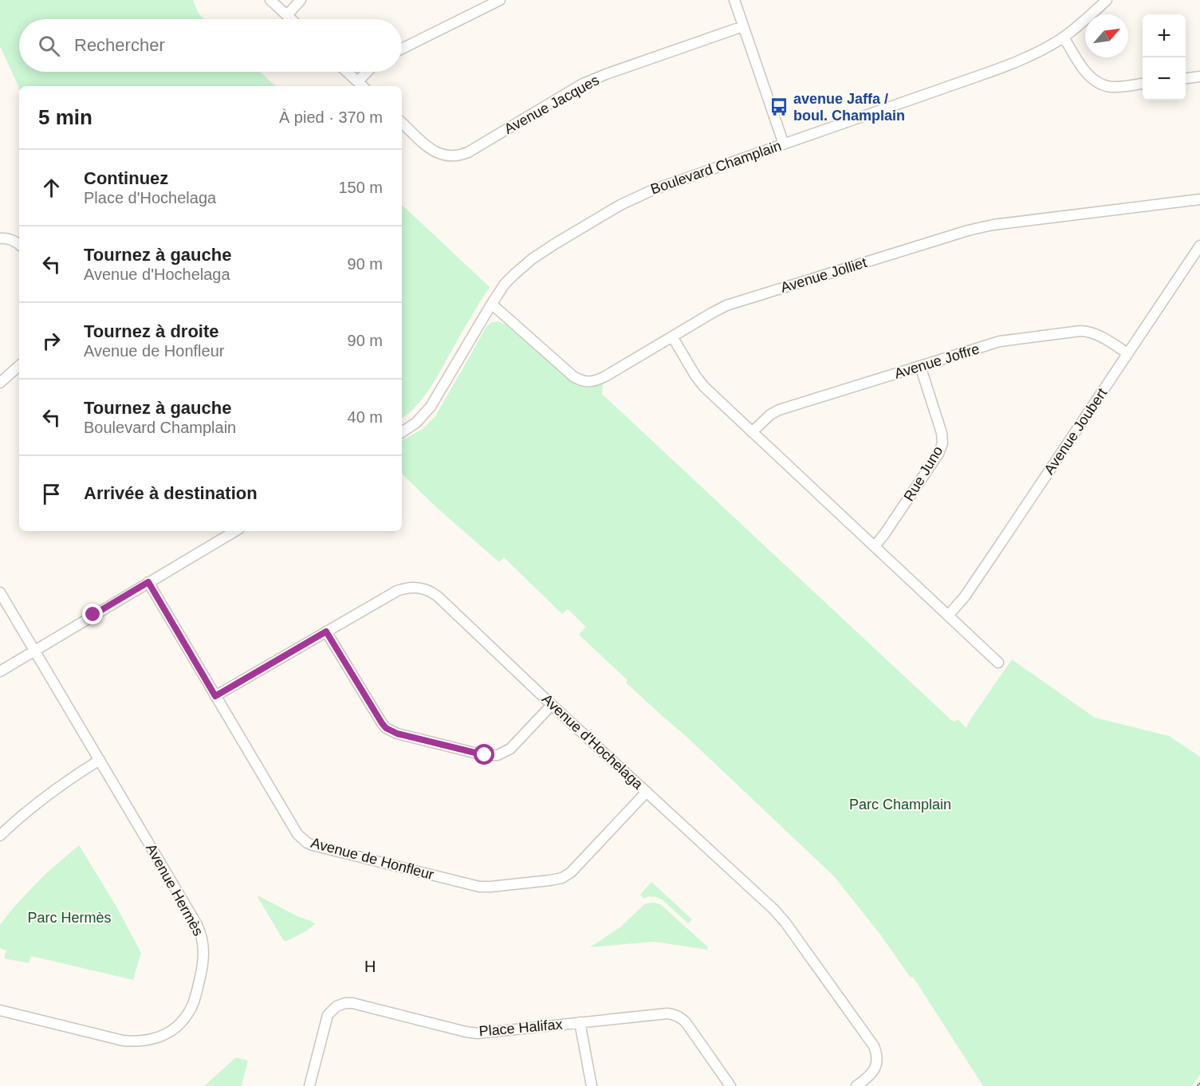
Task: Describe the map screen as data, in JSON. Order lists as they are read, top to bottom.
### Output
{
  "streets": {
    "street": [
      "Avenue Jacques",
      "Boulevard Champlain",
      "Avenue Jolliet",
      "Avenue Joffre",
      "Avenue Joubert",
      "Rue Juno",
      "Avenue d'Hochelaga",
      "Avenue de Honfleur",
      "Avenue Hermès",
      "Place Halifax"
    ]
  },
  "crossings": [
    ["Boulevard Champlain", "Avenue Jolliet"],
    ["Avenue Joffre", "Avenue Joubert"],
    ["Avenue Joffre", "Rue Juno"],
    ["Avenue d'Hochelaga", "Avenue de Honfleur"]
  ],
  "districts": ["H"],
  "parks": ["Parc Champlain", "Parc Hermès"],
  "places": {
    "bus stop": ["avenue Jaffa / boul. Champlain"]
  },
  "north": "top right",
  "page": {
    "map_buttons": ["+", "−"],
    "search": "Rechercher",
    "heading": ["5 min", "À pied · 370 m"],
    "list": [
      ["Continuez", "Place d'Hochelaga", "150 m"],
      ["Tournez à gauche", "Avenue d'Hochelaga", "90 m"],
      ["Tournez à droite", "Avenue de Honfleur", "90 m"],
      ["Tournez à gauche", "Boulevard Champlain", "40 m"],
      "Arrivée à destination"
    ]
  }
}
